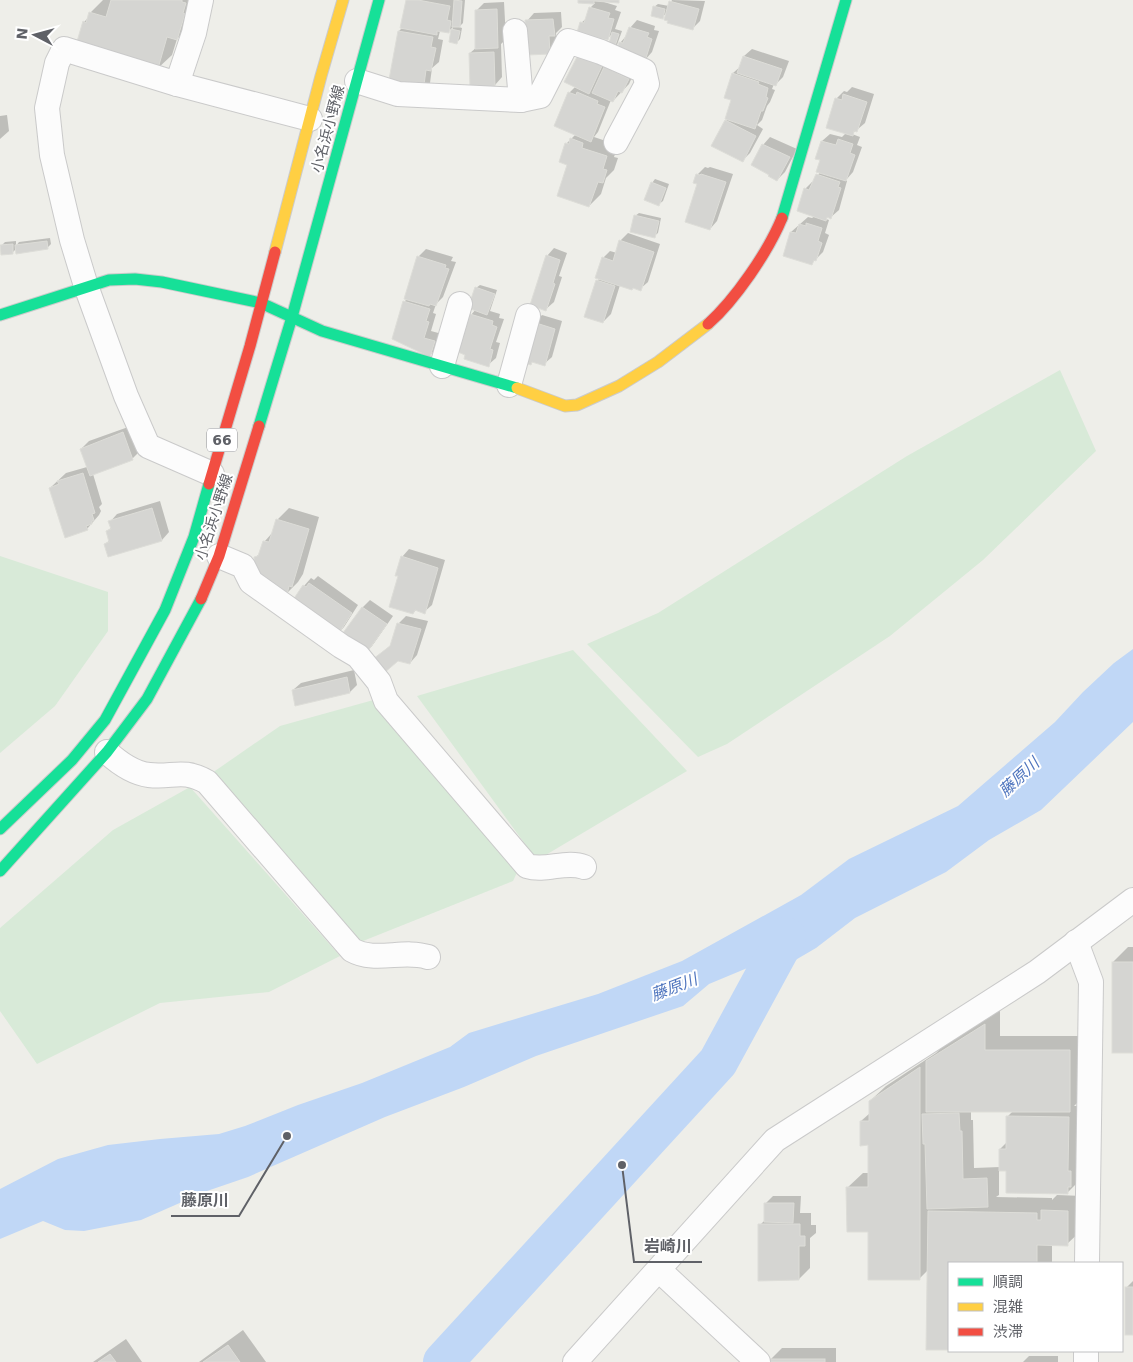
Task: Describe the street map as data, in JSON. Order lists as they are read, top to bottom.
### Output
{
  "streets": {
    "main road": ["小名浜小野線", "66"]
  },
  "water": ["藤原川"],
  "places": ["藤原川", "岩崎川"],
  "legend": ["順調", "混雑", "渋滞"],
  "north": "left"
}
